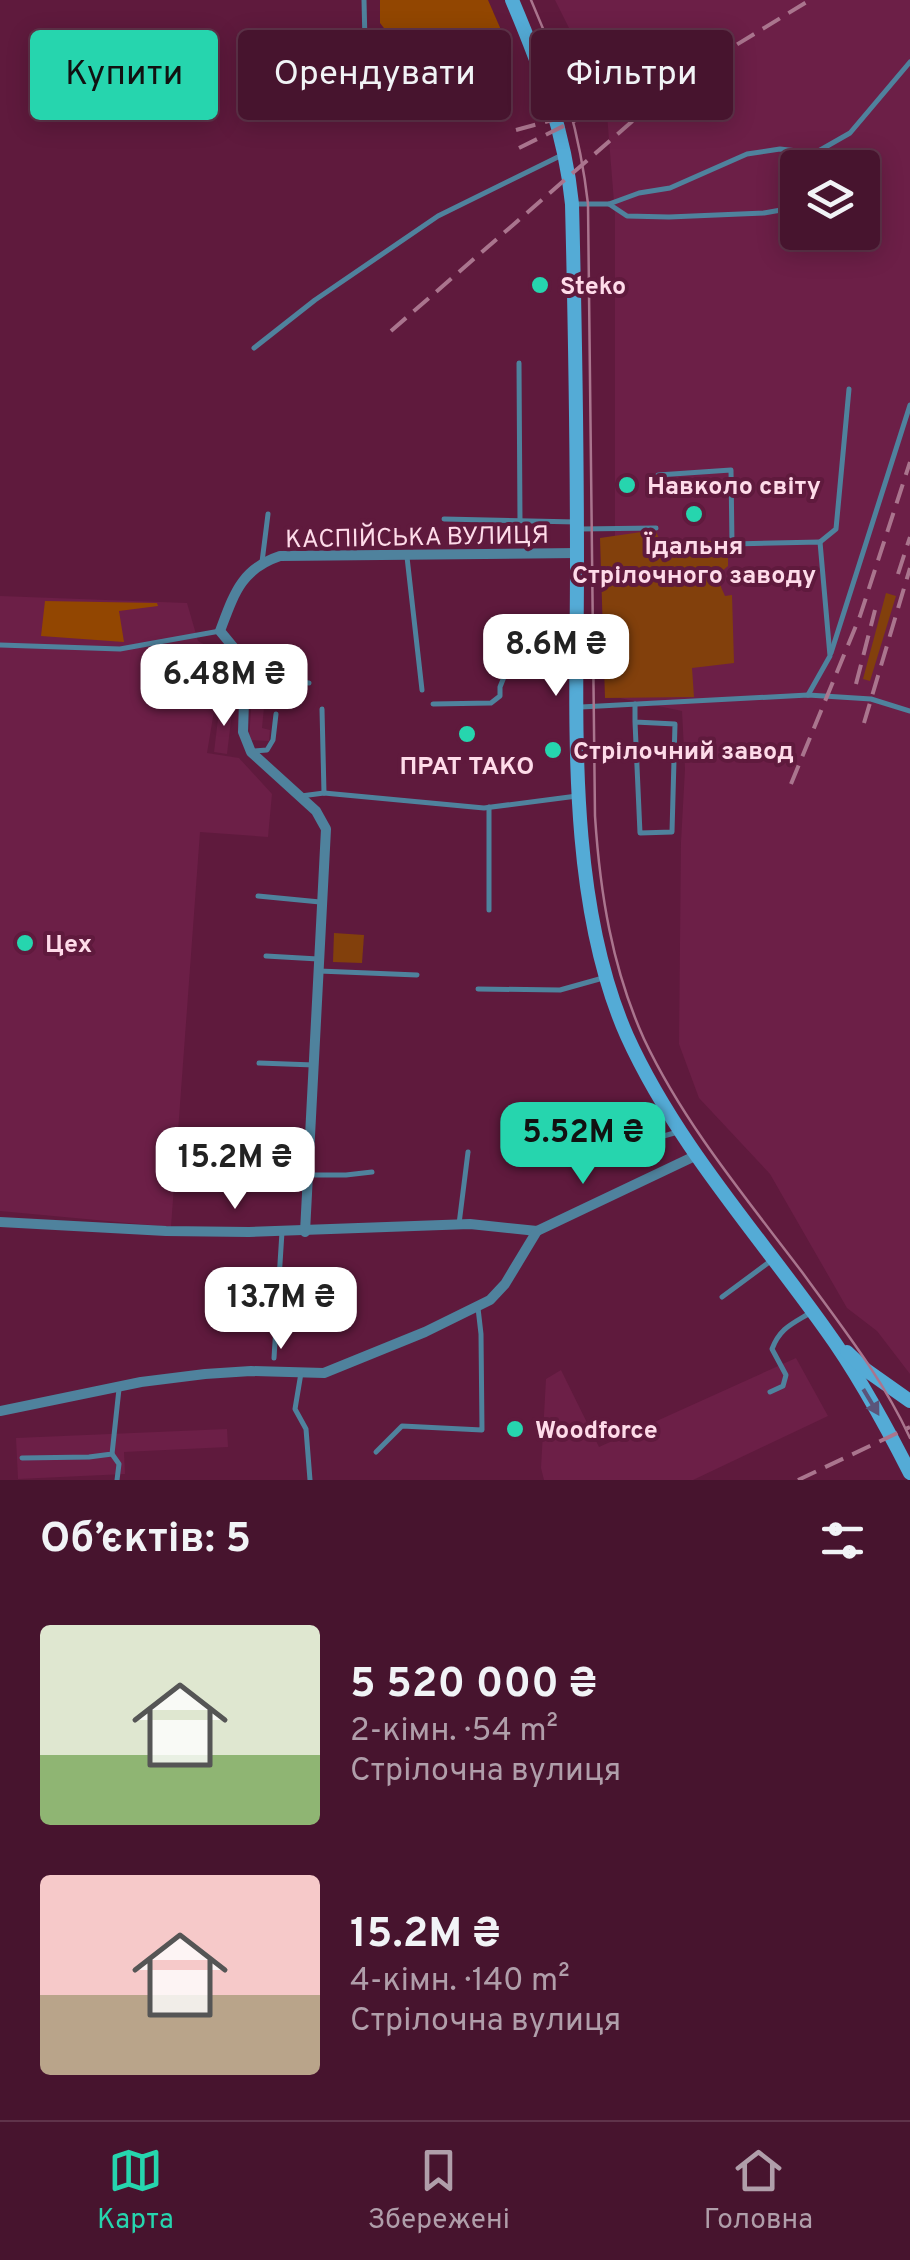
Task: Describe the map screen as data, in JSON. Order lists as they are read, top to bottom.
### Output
{
  "streets": {
    "street": ["КАСПІЙСЬКА ВУЛИЦЯ"]
  },
  "places": [
    "Steko",
    "Навколо світу",
    "Їдальня Стрілочного заводу",
    "ПРАТ ТАКО",
    "Стрілочний завод",
    "Цех",
    "Woodforce"
  ],
  "page": {
    "chip": ["Купити", "Орендувати", "Фільтри"],
    "price": [
      "8.6M ₴",
      "6.48M ₴",
      "5.52M ₴",
      "15.2M ₴",
      "13.7M ₴"
    ],
    "heading": "Об’єктів: 5",
    "list": [
      {
        "name": "5 520 000 ₴",
        "note": "2-кімн. · 54 m² · Стрілочна вулиця"
      },
      {
        "name": "15.2M ₴",
        "note": "4-кімн. · 140 m² · Стрілочна вулиця"
      }
    ],
    "tabs": ["Карта", "Збережені", "Головна"]
  }
}
